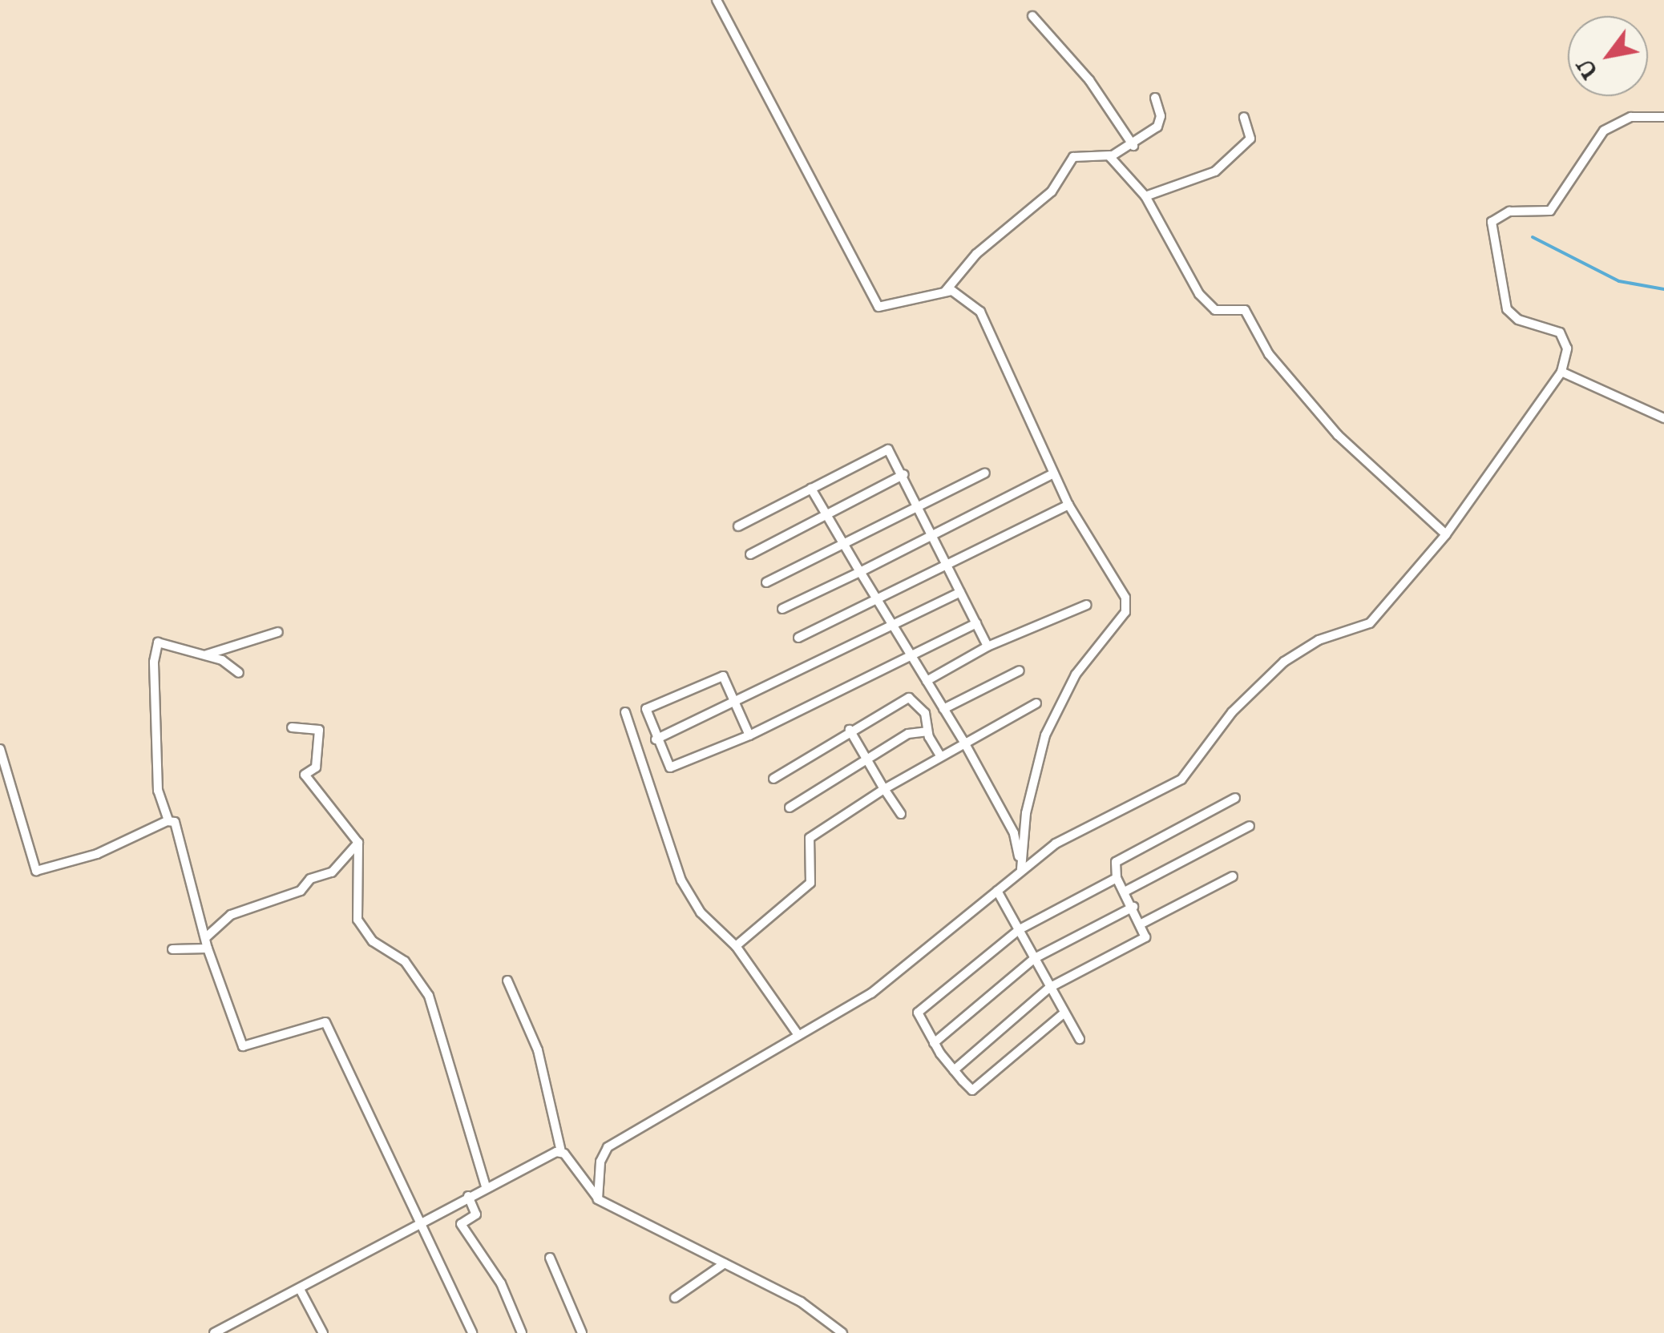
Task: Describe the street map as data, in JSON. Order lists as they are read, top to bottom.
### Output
{
  "north": "bottom left"
}
